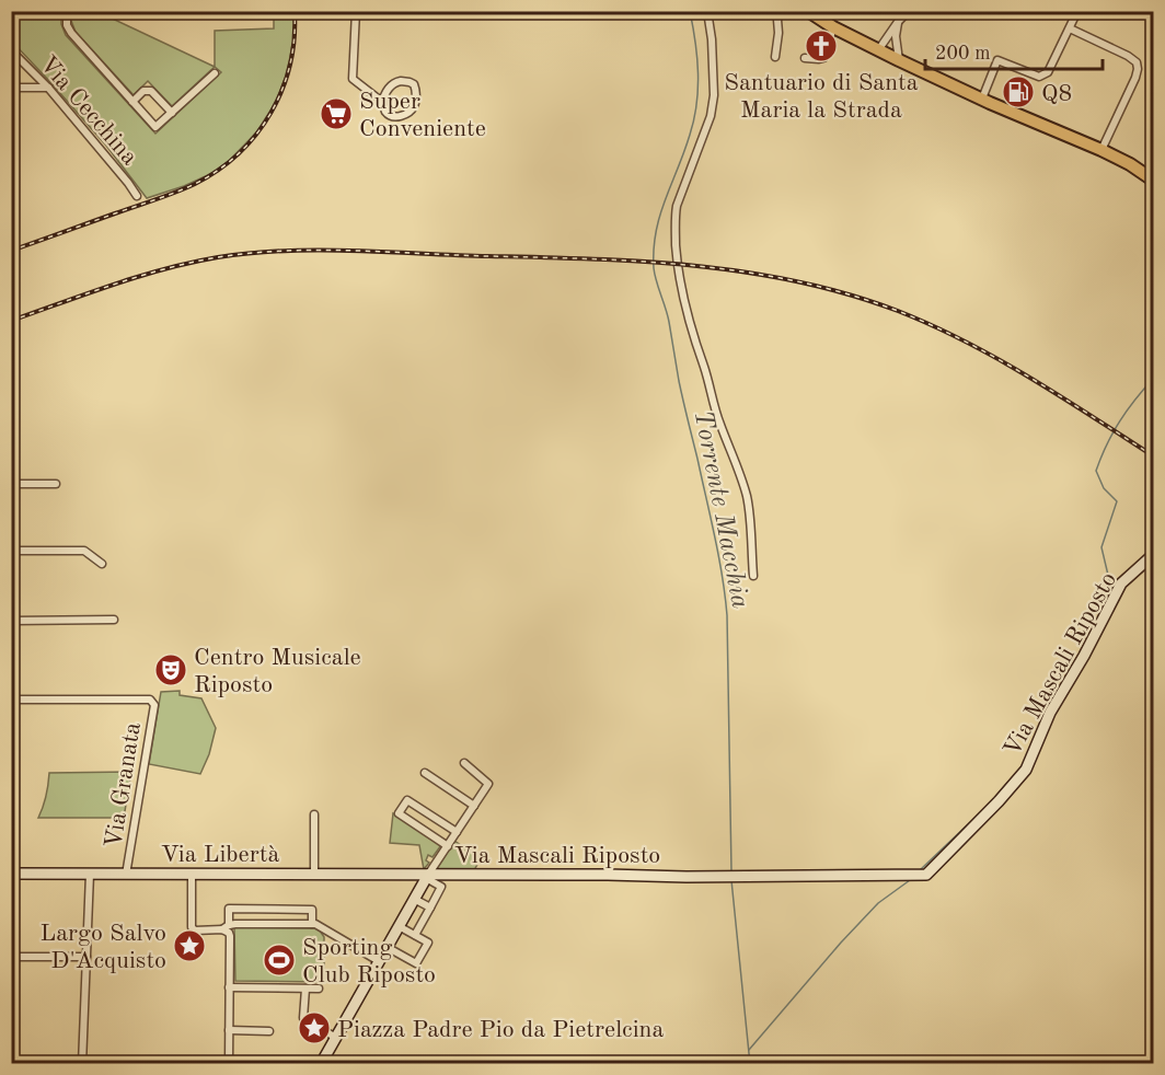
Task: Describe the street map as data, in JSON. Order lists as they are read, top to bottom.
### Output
{
  "streets": {
    "street": [
      "Via Cecchina",
      "Via Mascali Riposto",
      "Via Granata",
      "Via Libertà"
    ]
  },
  "crossings": [
    ["Via Mascali Riposto", "Via Libertà"],
    ["Via Granata", "Via Libertà"]
  ],
  "water": ["Torrente Macchia"],
  "places": {
    "church": ["Santuario di Santa Maria la Strada"],
    "fuel station": ["Q8"],
    "supermarket": ["Super Conveniente"],
    "theatre": ["Centro Musicale Riposto"],
    "place": ["Largo Salvo D'Acquisto", "Piazza Padre Pio da Pietrelcina"],
    "sports": ["Sporting Club Riposto"]
  },
  "scale_bar": "200 m"
}
